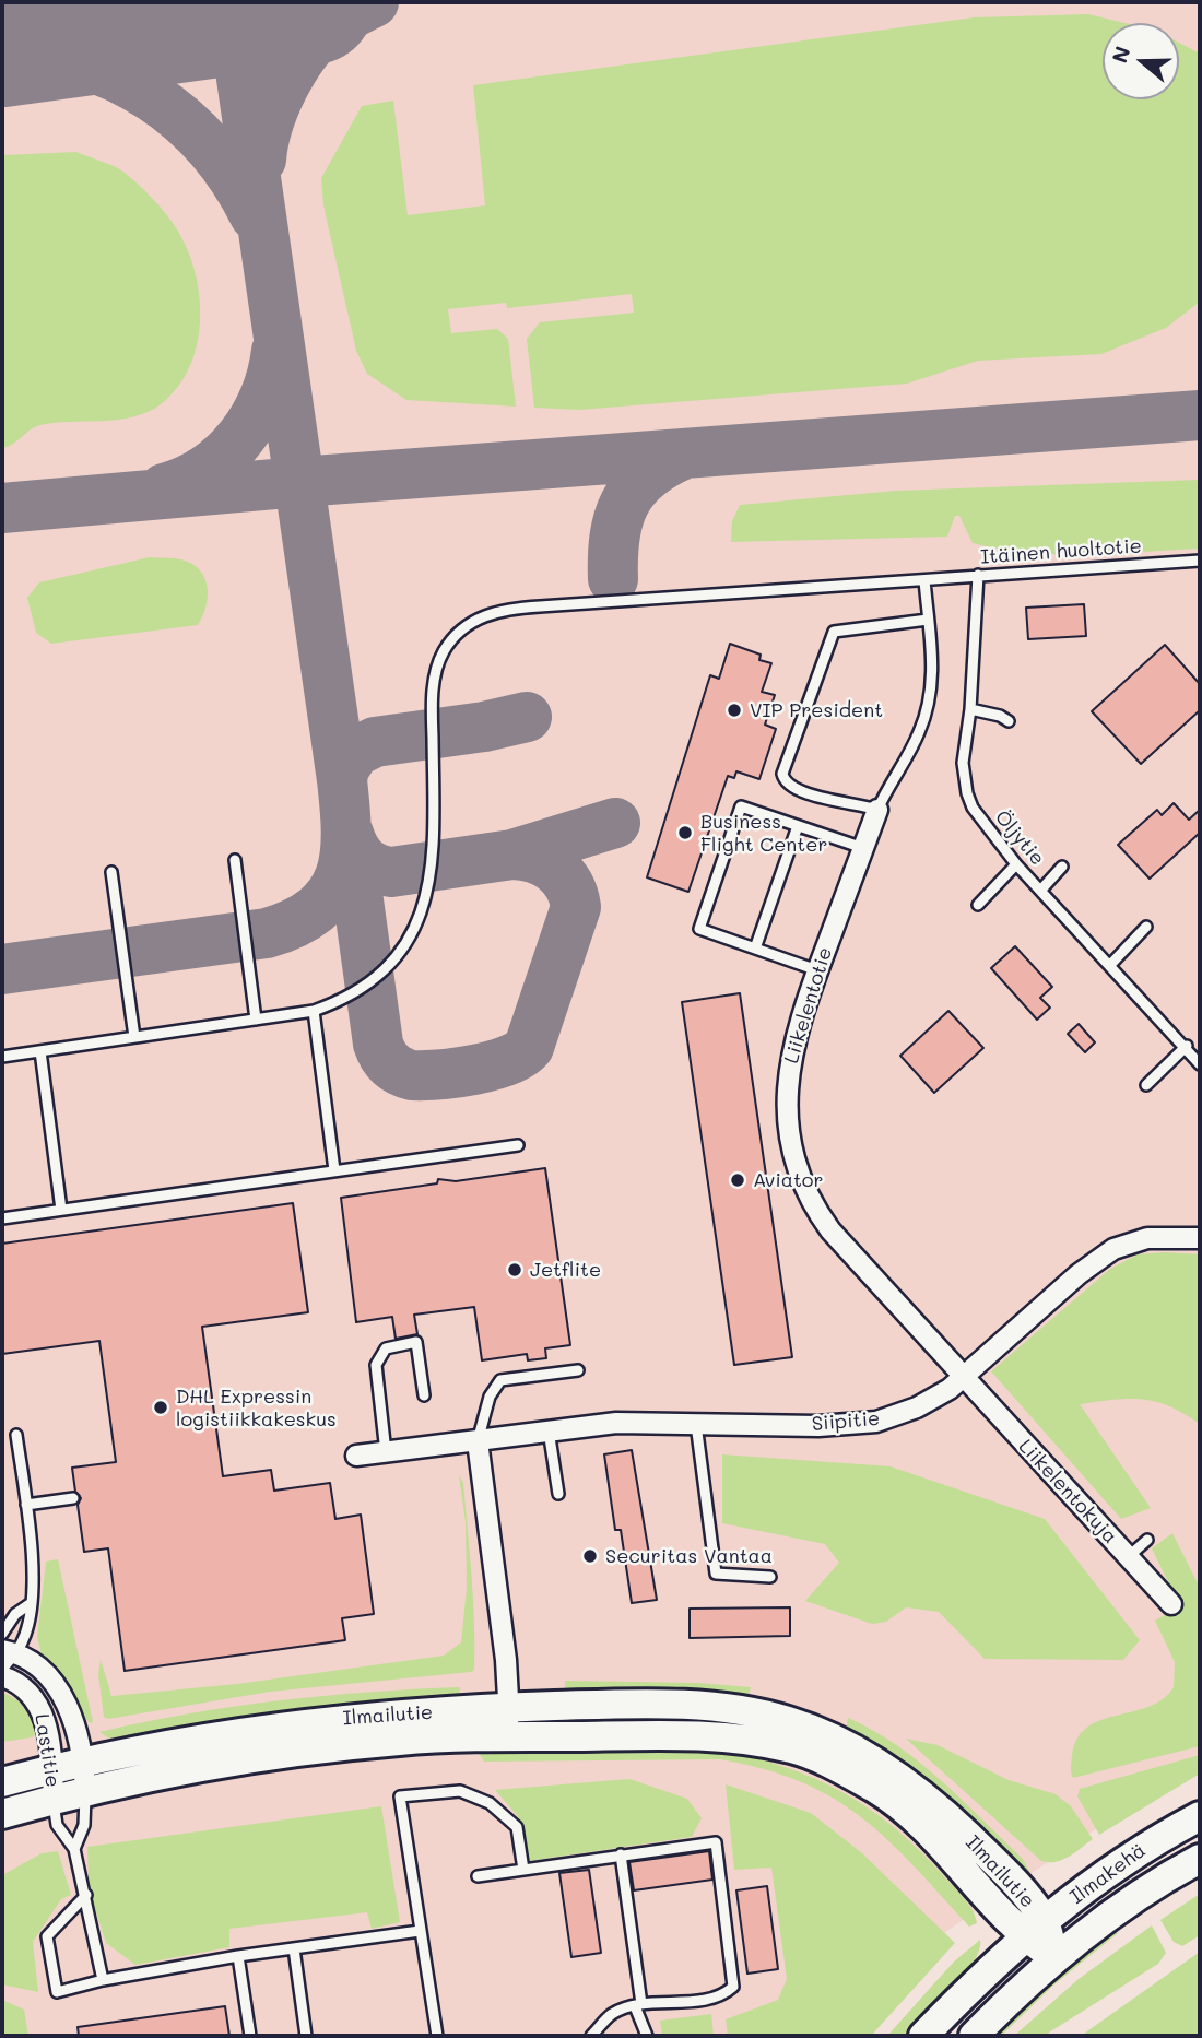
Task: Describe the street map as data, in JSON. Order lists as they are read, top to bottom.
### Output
{
  "streets": {
    "main road": ["Ilmailutie", "Ilmakehä"],
    "street": [
      "Liikelentotie",
      "Siipitie",
      "Liikelentokuja",
      "Lastitie"
    ],
    "lane": ["Itäinen huoltotie", "Öljytie"]
  },
  "crossings": [
    ["Itäinen huoltotie", "Öljytie"],
    ["Liikelentotie", "Siipitie"],
    ["Liikelentotie", "Liikelentokuja"],
    ["Siipitie", "Liikelentokuja"],
    ["Ilmailutie", "Lastitie"],
    ["Ilmailutie", "Ilmakehä"]
  ],
  "places": [
    "VIP President",
    "Business Flight Center",
    "Aviator",
    "Jetflite",
    "DHL Expressin logistiikkakeskus",
    "Securitas Vantaa"
  ],
  "north": "left"
}
